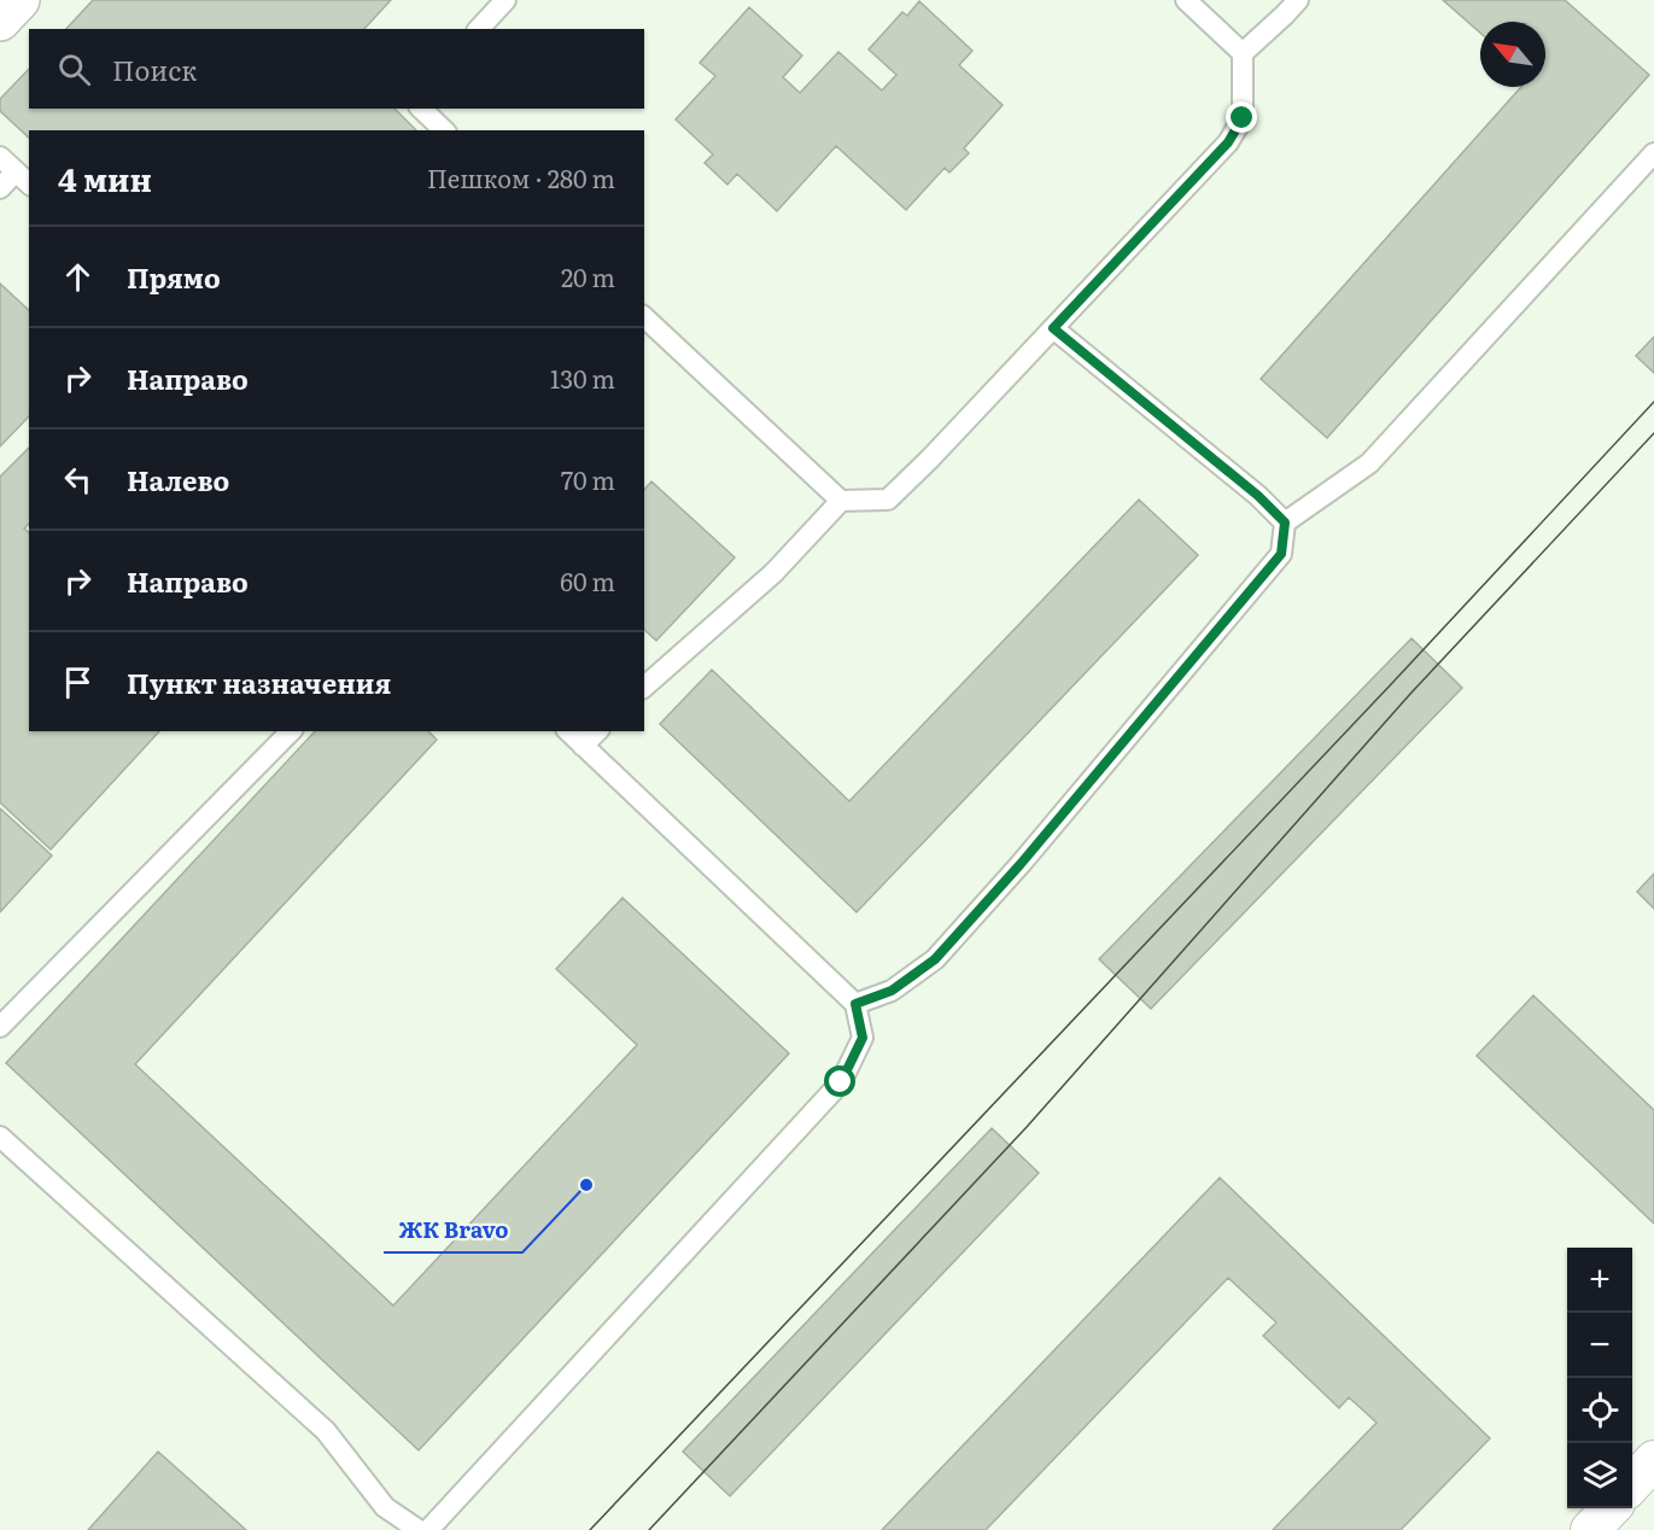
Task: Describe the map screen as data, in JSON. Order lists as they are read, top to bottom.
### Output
{
  "places": ["ЖК Bravo"],
  "north": "top left",
  "page": {
    "search": "Поиск",
    "heading": ["4 мин", "Пешком · 280 m"],
    "list": [
      ["Прямо", "20 m"],
      ["Направо", "130 m"],
      ["Налево", "70 m"],
      ["Направо", "60 m"],
      "Пункт назначения"
    ],
    "map_buttons": ["+", "−"]
  }
}
